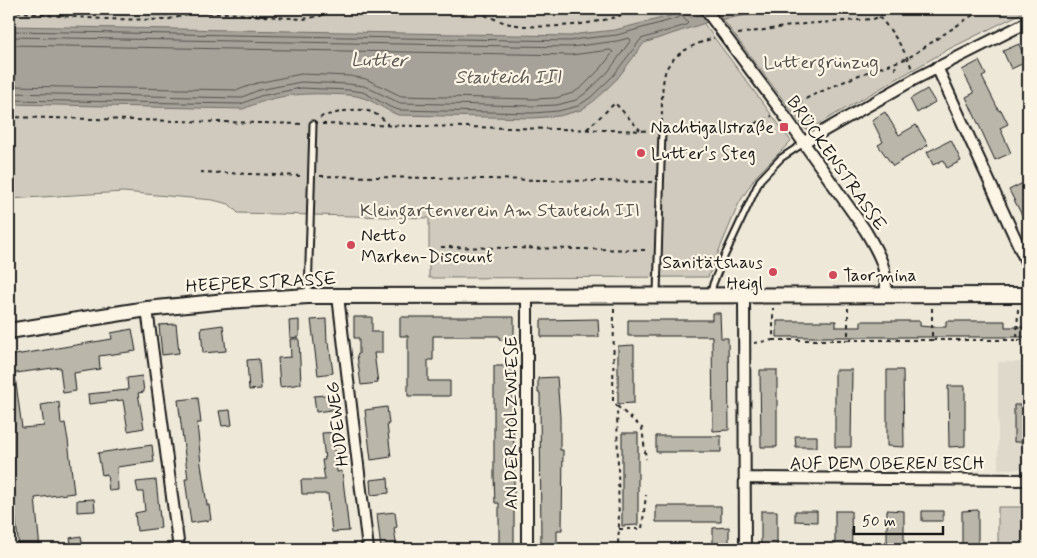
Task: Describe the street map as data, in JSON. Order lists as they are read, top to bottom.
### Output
{
  "streets": {
    "main road": ["HEEPER STRASSE"],
    "street": [
      "BRÜCKENSTRASSE",
      "AN DER HOLZWIESE",
      "HUDEWEG",
      "AUF DEM OBEREN ESCH"
    ]
  },
  "crossings": [
    ["BRÜCKENSTRASSE", "HEEPER STRASSE"],
    ["HEEPER STRASSE", "AN DER HOLZWIESE"],
    ["HEEPER STRASSE", "HUDEWEG"]
  ],
  "water": ["Lutter", "Stauteich III"],
  "parks": ["Luttergrünzug", "Kleingartenverein Am Stauteich III"],
  "places": {
    "transit": ["Nachtigallstraße"],
    "other": [
      "Lutter's Steg",
      "Netto Marken-Discount",
      "Sanitätshaus Heigl",
      "Taormina"
    ]
  },
  "scale_bar": "50 m"
}
